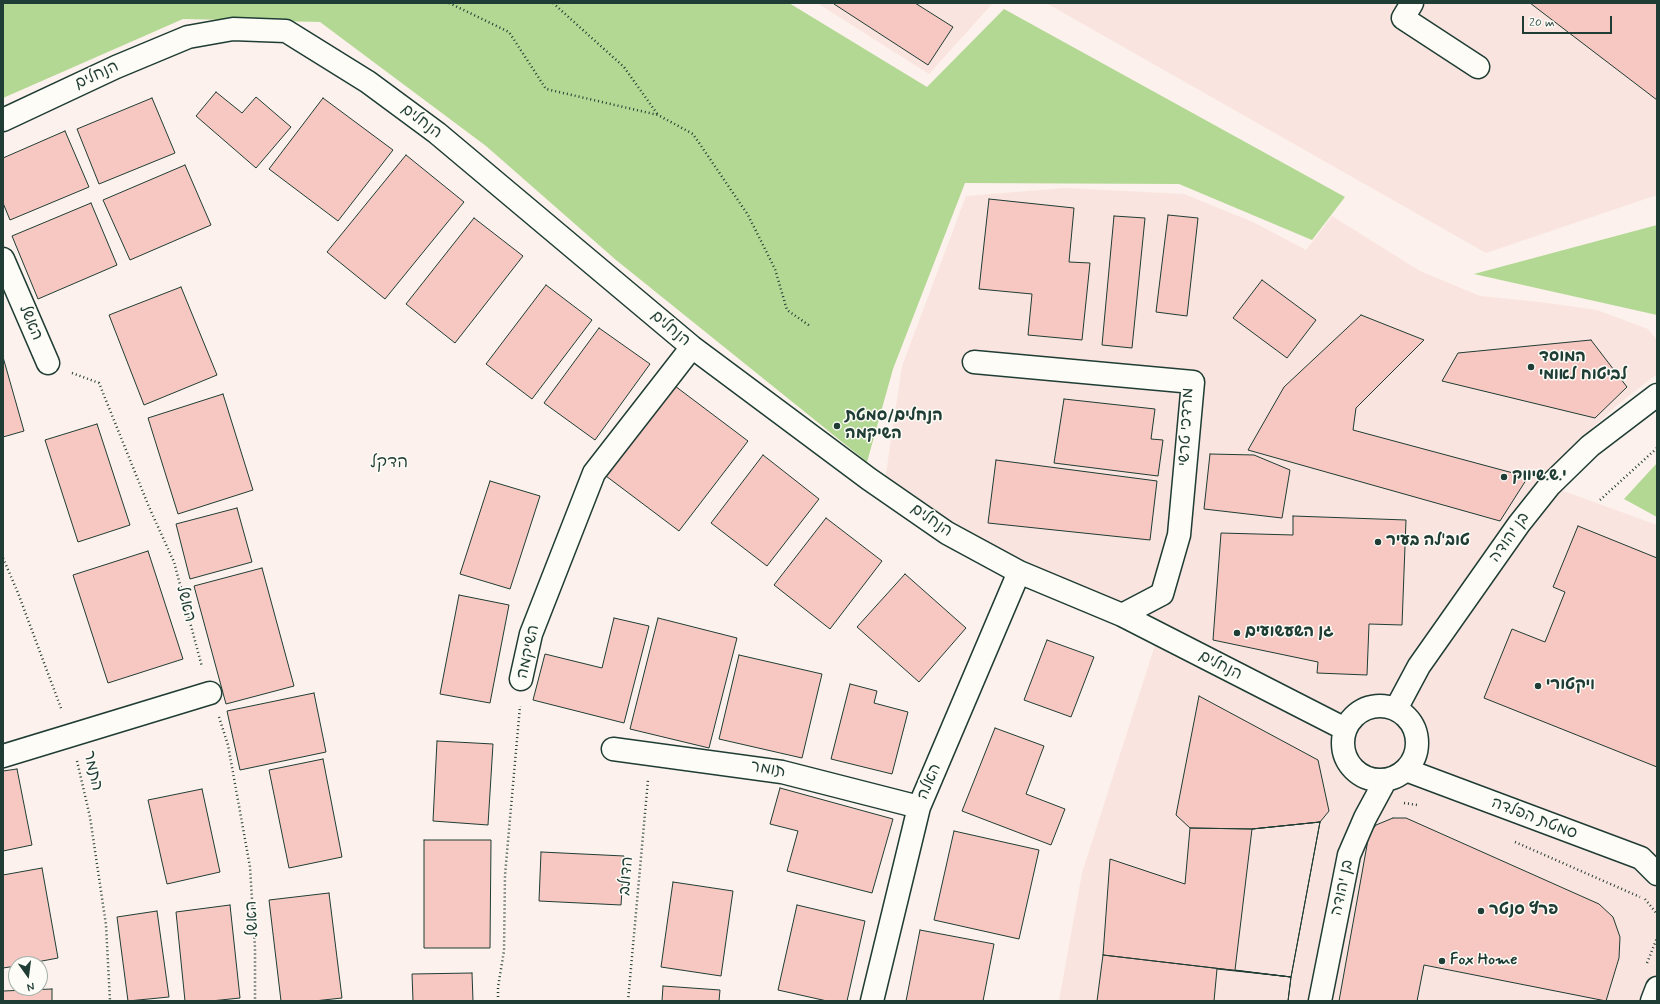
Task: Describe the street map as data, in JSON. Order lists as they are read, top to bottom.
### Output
{
  "streets": {
    "street": [
      "הנחלים",
      "האשל",
      "מרדכי טרשי",
      "בן יהודה",
      "השיקמה",
      "תומר",
      "האלה",
      "סמטת הפלדה"
    ],
    "path": ["התמר", "הדולב"]
  },
  "crossings": [
    ["הנחלים", "מרדכי טרשי"],
    ["הנחלים", "בן יהודה"],
    ["הנחלים", "השיקמה"],
    ["הנחלים", "האלה"],
    ["הנחלים", "סמטת הפלדה"],
    ["בן יהודה", "סמטת הפלדה"],
    ["תומר", "האלה"],
    ["תומר", "הדולב"]
  ],
  "districts": ["הדקל"],
  "places": [
    "המוסד לביטוח לאומי",
    "הנחלים/סמטת השיקמה",
    "י.ש.שיווק",
    "טוב'לה בעיר",
    "גן השעשועים",
    "ויקטורי",
    "פרץ סנטר",
    "Fox Home"
  ],
  "scale_bar": "20 m",
  "north": "bottom"
}
